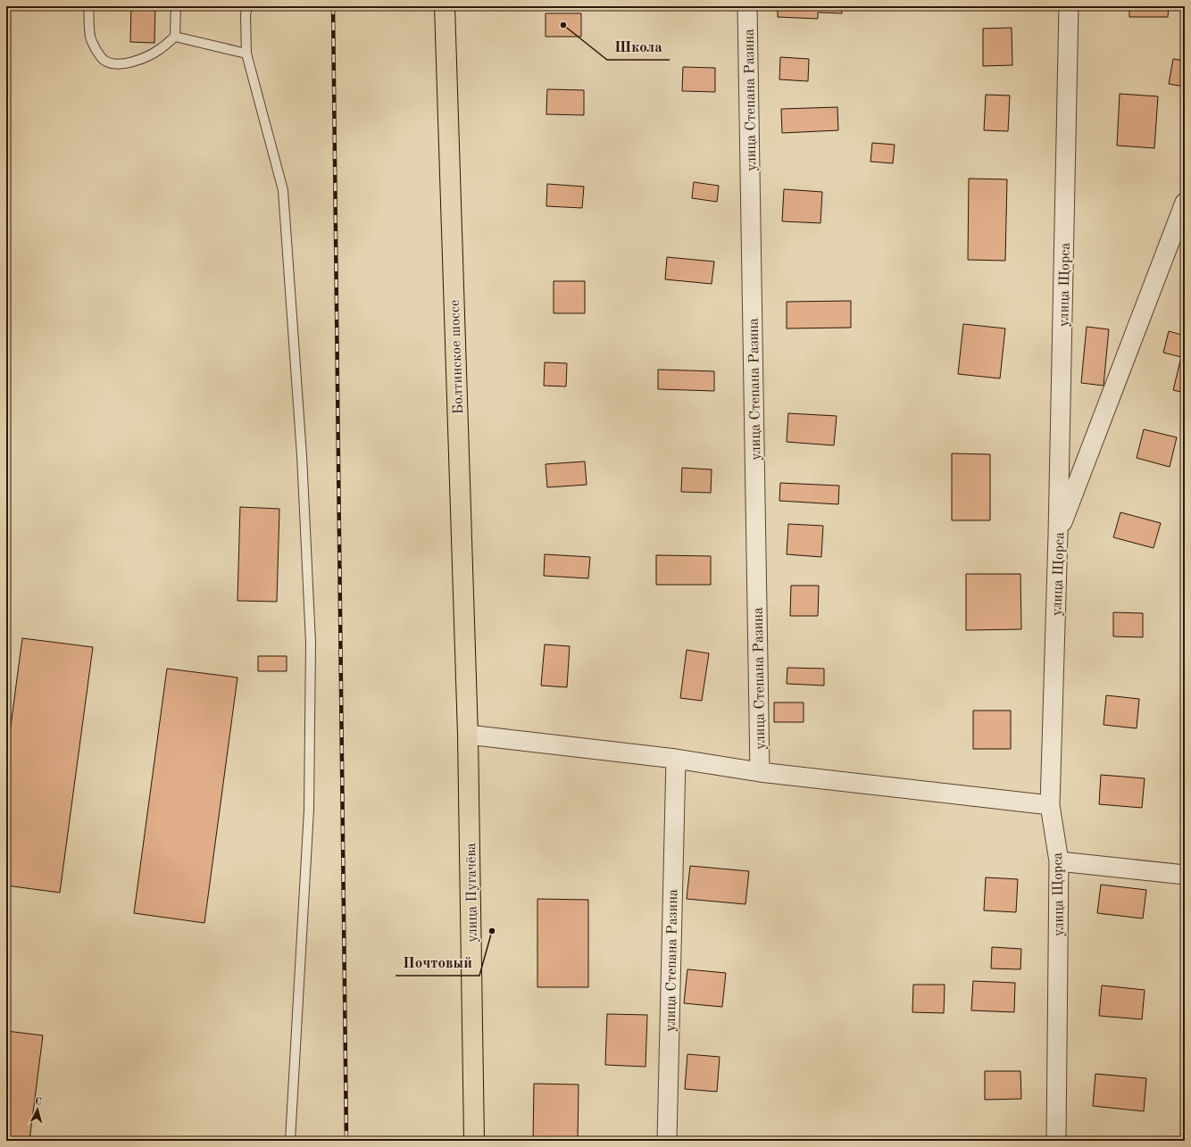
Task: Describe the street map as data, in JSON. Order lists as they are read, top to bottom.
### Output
{
  "streets": {
    "main road": ["Болтинское шоссе", "улица Пугачёва"],
    "street": ["улица Степана Разина", "улица Щорса"]
  },
  "crossings": [
    ["Болтинское шоссе", "улица Пугачёва"]
  ],
  "places": ["Школа", "Почтовый"],
  "north": "top"
}
